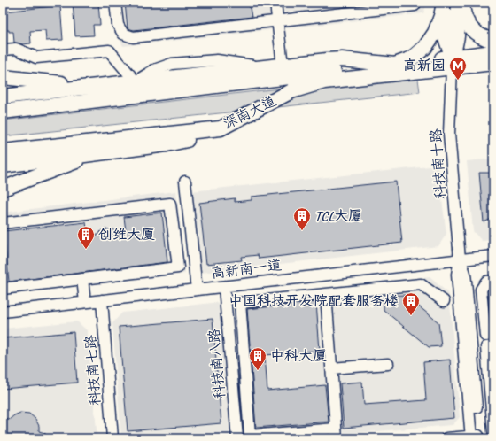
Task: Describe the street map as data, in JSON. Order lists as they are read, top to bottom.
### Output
{
  "streets": {
    "main road": ["深南大道"],
    "street": [
      "科技南十路",
      "高新南一道",
      "科技南八路",
      "科技南七路"
    ]
  },
  "crossings": [
    ["深南大道", "科技南十路"],
    ["科技南十路", "高新南一道"],
    ["高新南一道", "科技南八路"],
    ["高新南一道", "科技南七路"]
  ],
  "places": {
    "metro station": ["高新园"],
    "building": [
      "TCL大厦",
      "创维大厦",
      "中国科技开发院配套服务楼",
      "中科大厦"
    ]
  }
}
